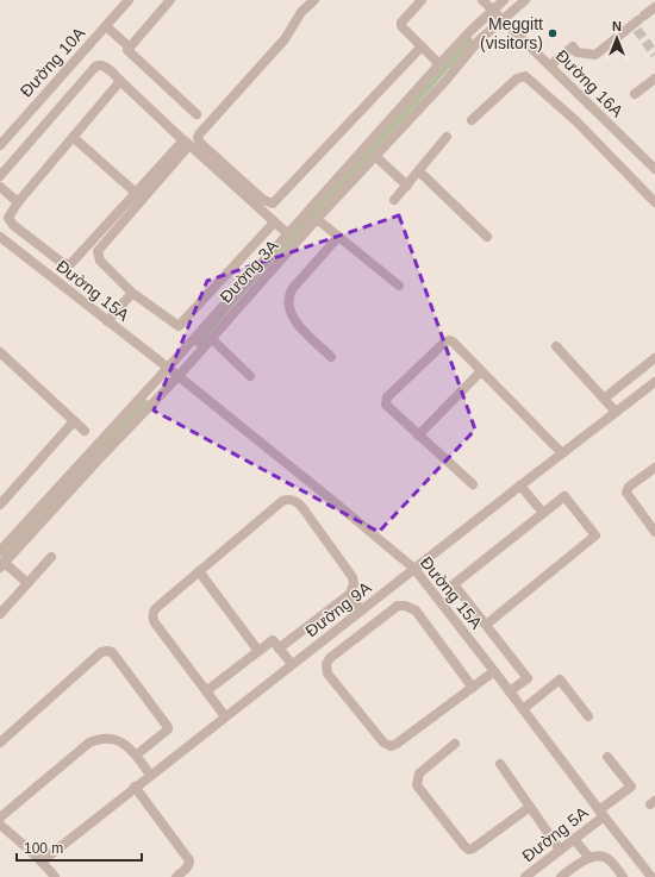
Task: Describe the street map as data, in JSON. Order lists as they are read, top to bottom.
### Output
{
  "streets": {
    "street": [
      "Đường 10A",
      "Đường 16A",
      "Đường 3A",
      "Đường 15A",
      "Đường 9A",
      "Đường 5A"
    ]
  },
  "crossings": [
    ["Đường 16A", "Đường 3A"],
    ["Đường 3A", "Đường 15A"],
    ["Đường 15A", "Đường 9A"],
    ["Đường 15A", "Đường 5A"]
  ],
  "places": ["Meggitt (visitors)"],
  "scale_bar": "100 m",
  "north": "top"
}
